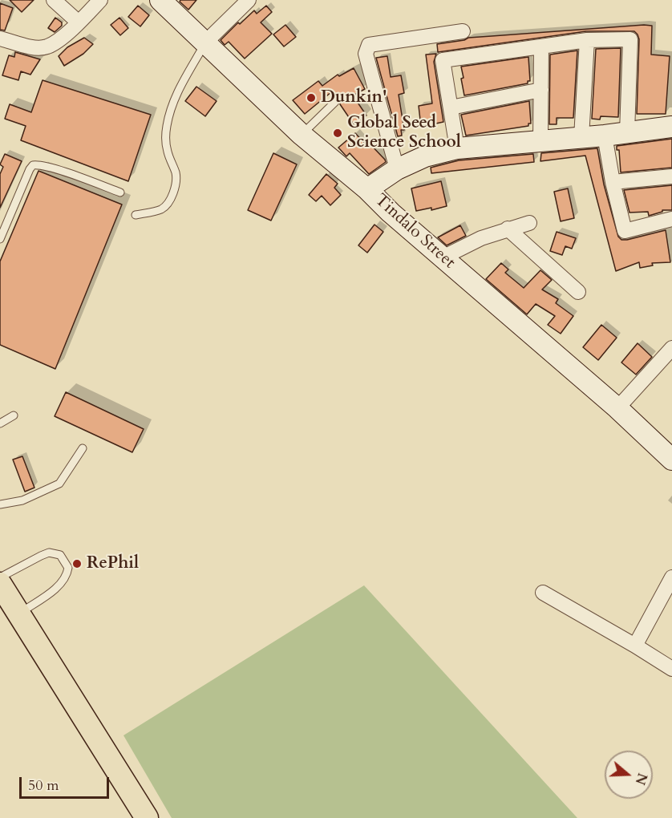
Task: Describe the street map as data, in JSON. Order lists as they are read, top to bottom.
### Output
{
  "streets": {
    "main road": ["Tindalo Street"]
  },
  "places": ["Dunkin'", "Global Seed Science School", "RePhil"],
  "scale_bar": "50 m",
  "north": "right"
}
